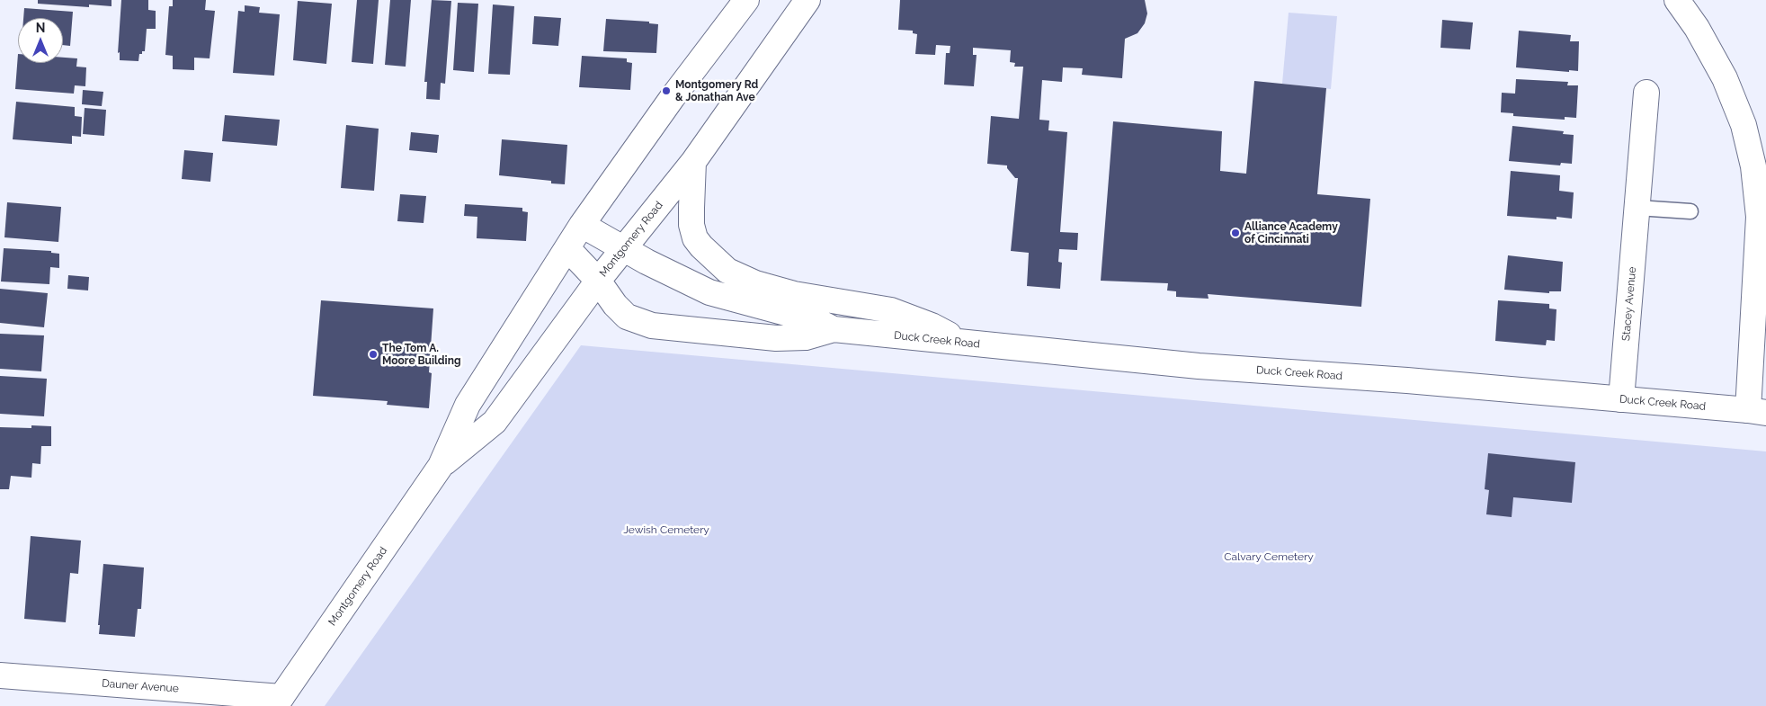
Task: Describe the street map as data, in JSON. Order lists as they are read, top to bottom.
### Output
{
  "streets": {
    "main road": [
      "Montgomery Road",
      "Stacey Avenue",
      "Duck Creek Road",
      "Dauner Avenue"
    ]
  },
  "crossings": [
    ["Montgomery Road", "Duck Creek Road"],
    ["Montgomery Road", "Dauner Avenue"],
    ["Stacey Avenue", "Duck Creek Road"]
  ],
  "parks": ["Jewish Cemetery", "Calvary Cemetery"],
  "places": ["Montgomery Rd & Jonathan Ave", "Alliance Academy of Cincinnati", "The Tom A. Moore Building"],
  "north": "top"
}
